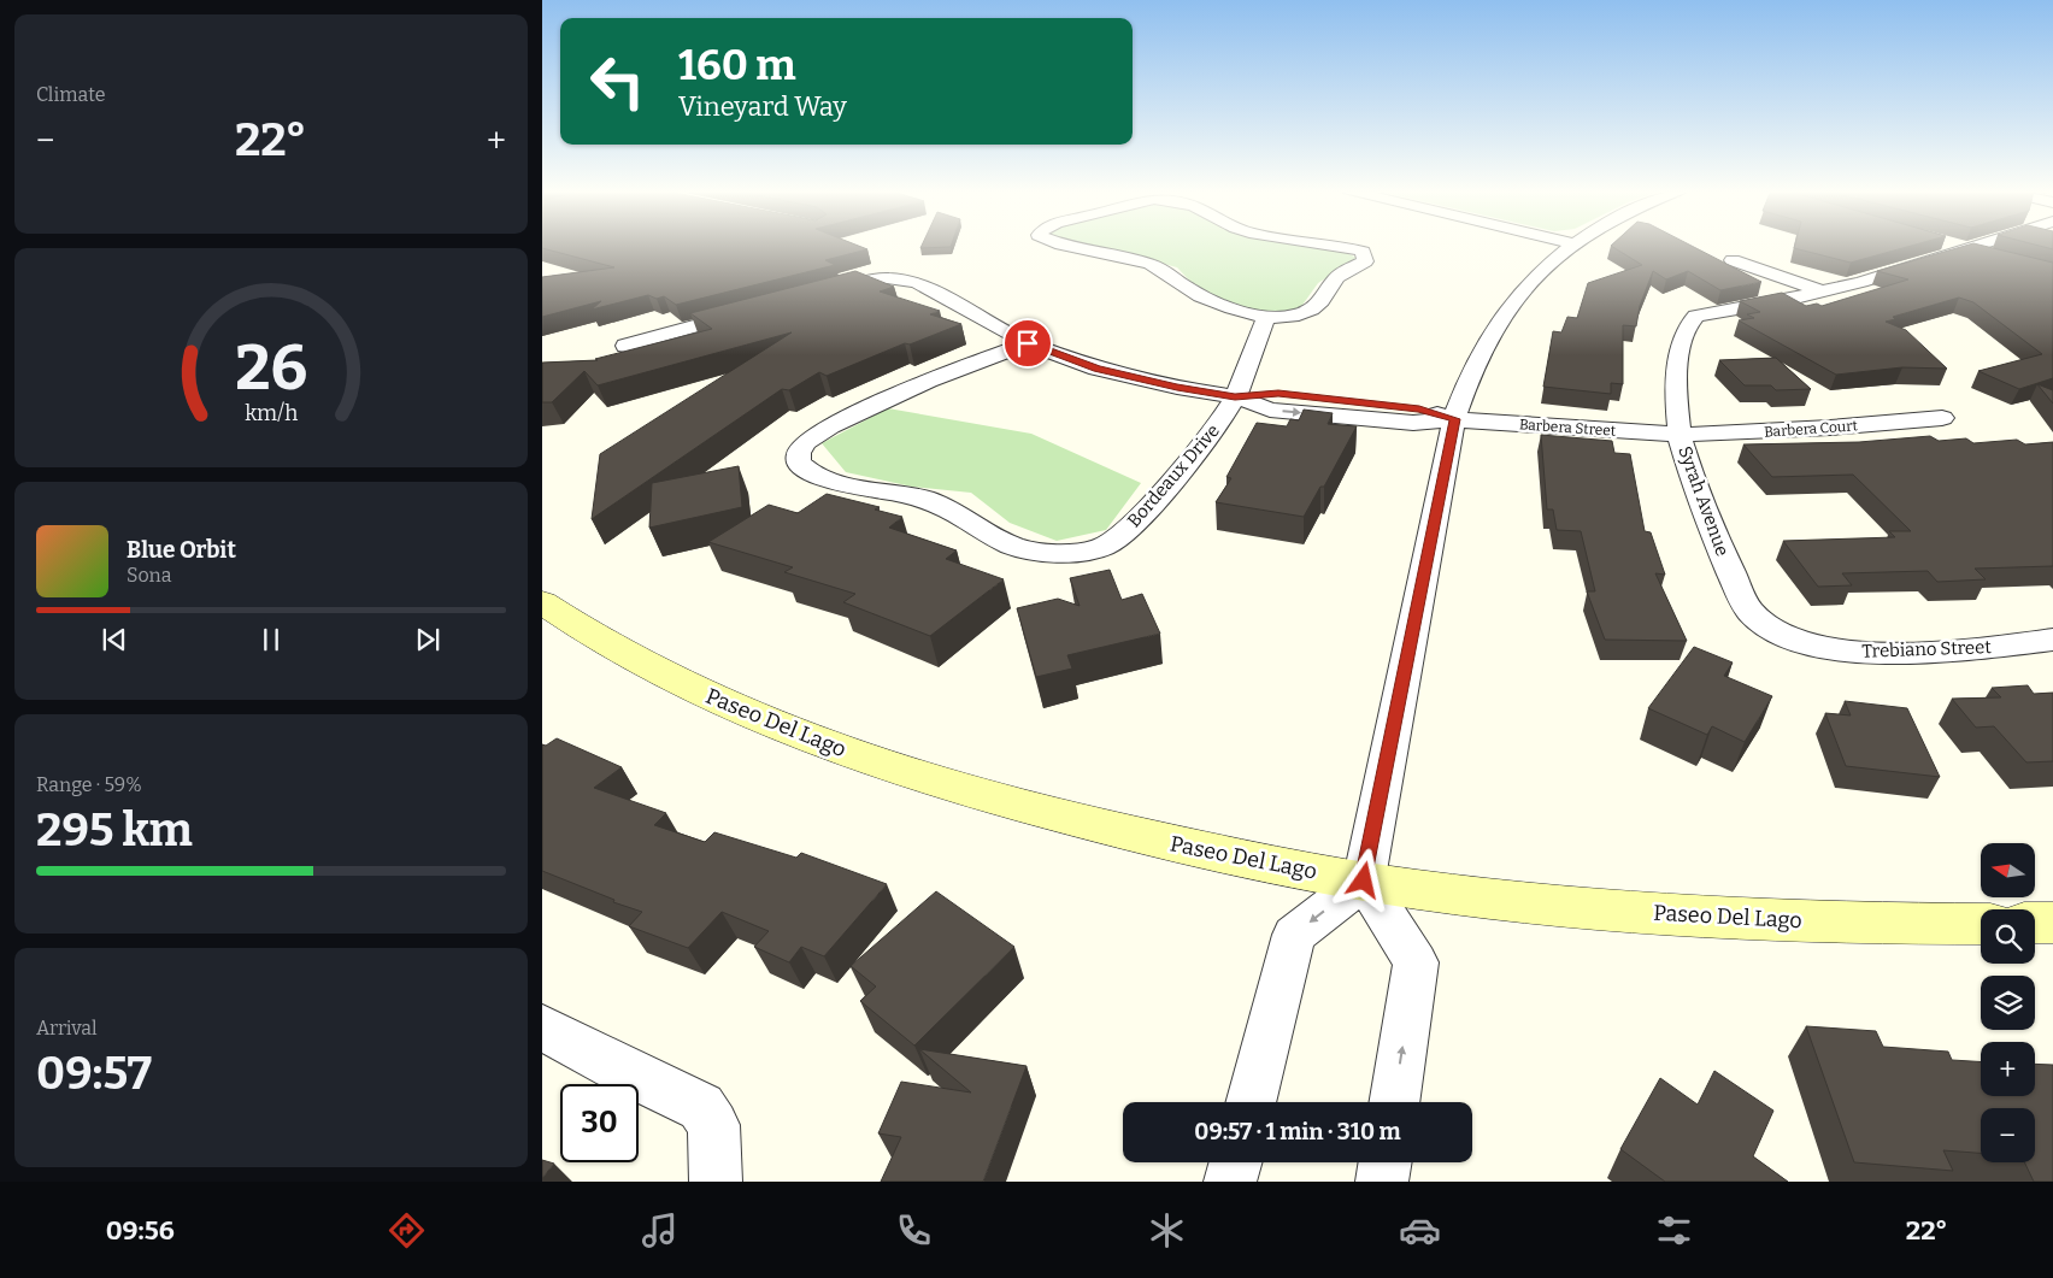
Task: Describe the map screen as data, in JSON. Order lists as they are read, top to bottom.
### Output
{
  "streets": {
    "street": [
      "Barbera Street",
      "Barbera Court",
      "Bordeaux Drive",
      "Syrah Avenue",
      "Trebiano Street",
      "Paseo Del Lago"
    ]
  },
  "crossings": [
    ["Barbera Street", "Barbera Court"],
    ["Barbera Street", "Bordeaux Drive"],
    ["Barbera Street", "Syrah Avenue"],
    ["Barbera Court", "Syrah Avenue"],
    ["Syrah Avenue", "Trebiano Street"]
  ],
  "north": "left",
  "page": {
    "tile": [
      "Climate",
      ["Range · 59%", "295 km"],
      ["Arrival", "09:57"]
    ],
    "turn": ["160 m", "Vineyard Way"],
    "heat": ["−", "22°", "+"],
    "song": ["Blue Orbit", "Sona"],
    "map_buttons": ["+", "−"],
    "limit": "30",
    "trip": "09:57 · 1 min · 310 m",
    "tabs": ["09:56", "22°"],
    "gauge": ["26", "km/h"]
  }
}
